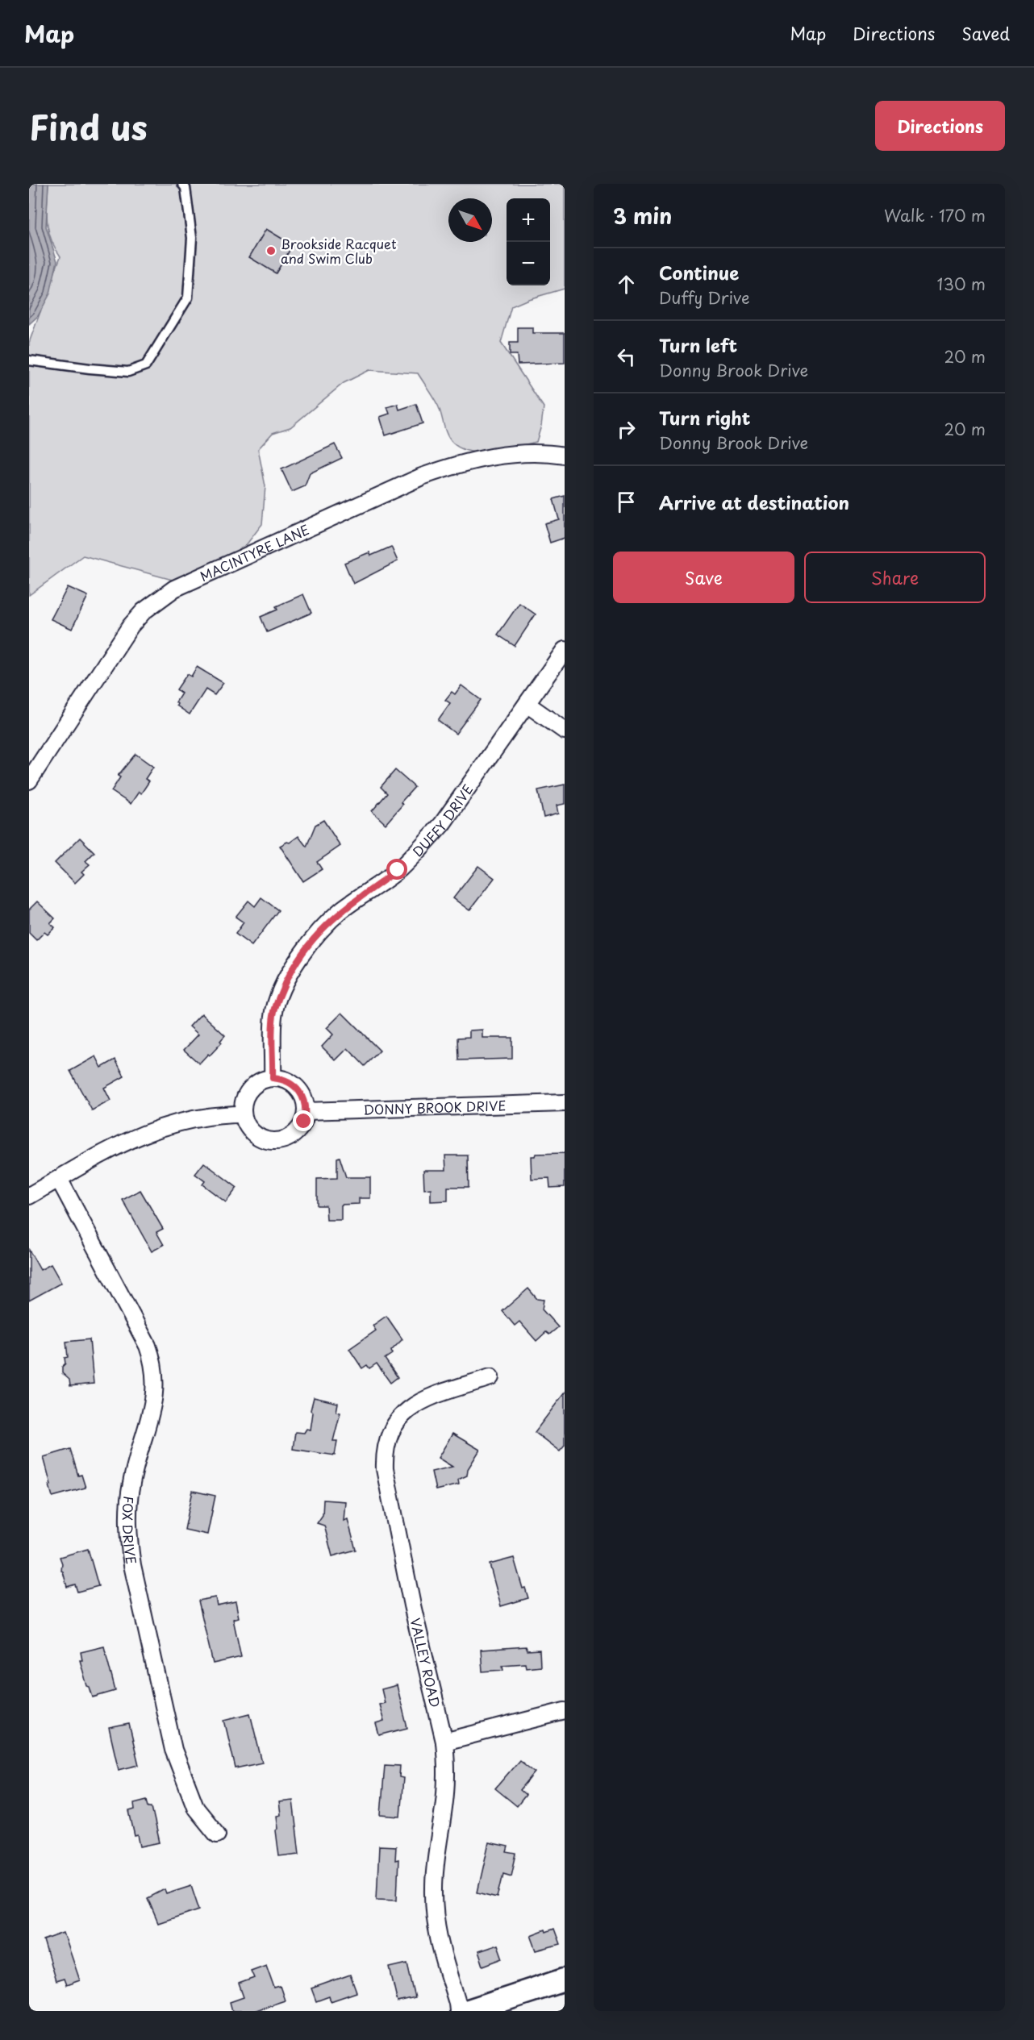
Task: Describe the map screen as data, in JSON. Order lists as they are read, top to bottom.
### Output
{
  "streets": {
    "street": [
      "MACINTYRE LANE",
      "DUFFY DRIVE",
      "DONNY BROOK DRIVE",
      "FOX DRIVE",
      "VALLEY ROAD"
    ]
  },
  "crossings": [
    ["DUFFY DRIVE", "DONNY BROOK DRIVE"]
  ],
  "places": ["Brookside Racquet and Swim Club"],
  "north": "bottom right",
  "page": {
    "header": "Map",
    "nav": ["Map", "Directions", "Saved"],
    "title": "Find us",
    "buttons": [
      "Directions",
      ["Save", "Share"]
    ],
    "heading": ["3 min", "Walk · 170 m"],
    "map_buttons": ["+", "−"],
    "list": [
      ["Continue", "Duffy Drive", "130 m"],
      ["Turn left", "Donny Brook Drive", "20 m"],
      ["Turn right", "Donny Brook Drive", "20 m"],
      "Arrive at destination"
    ]
  }
}
